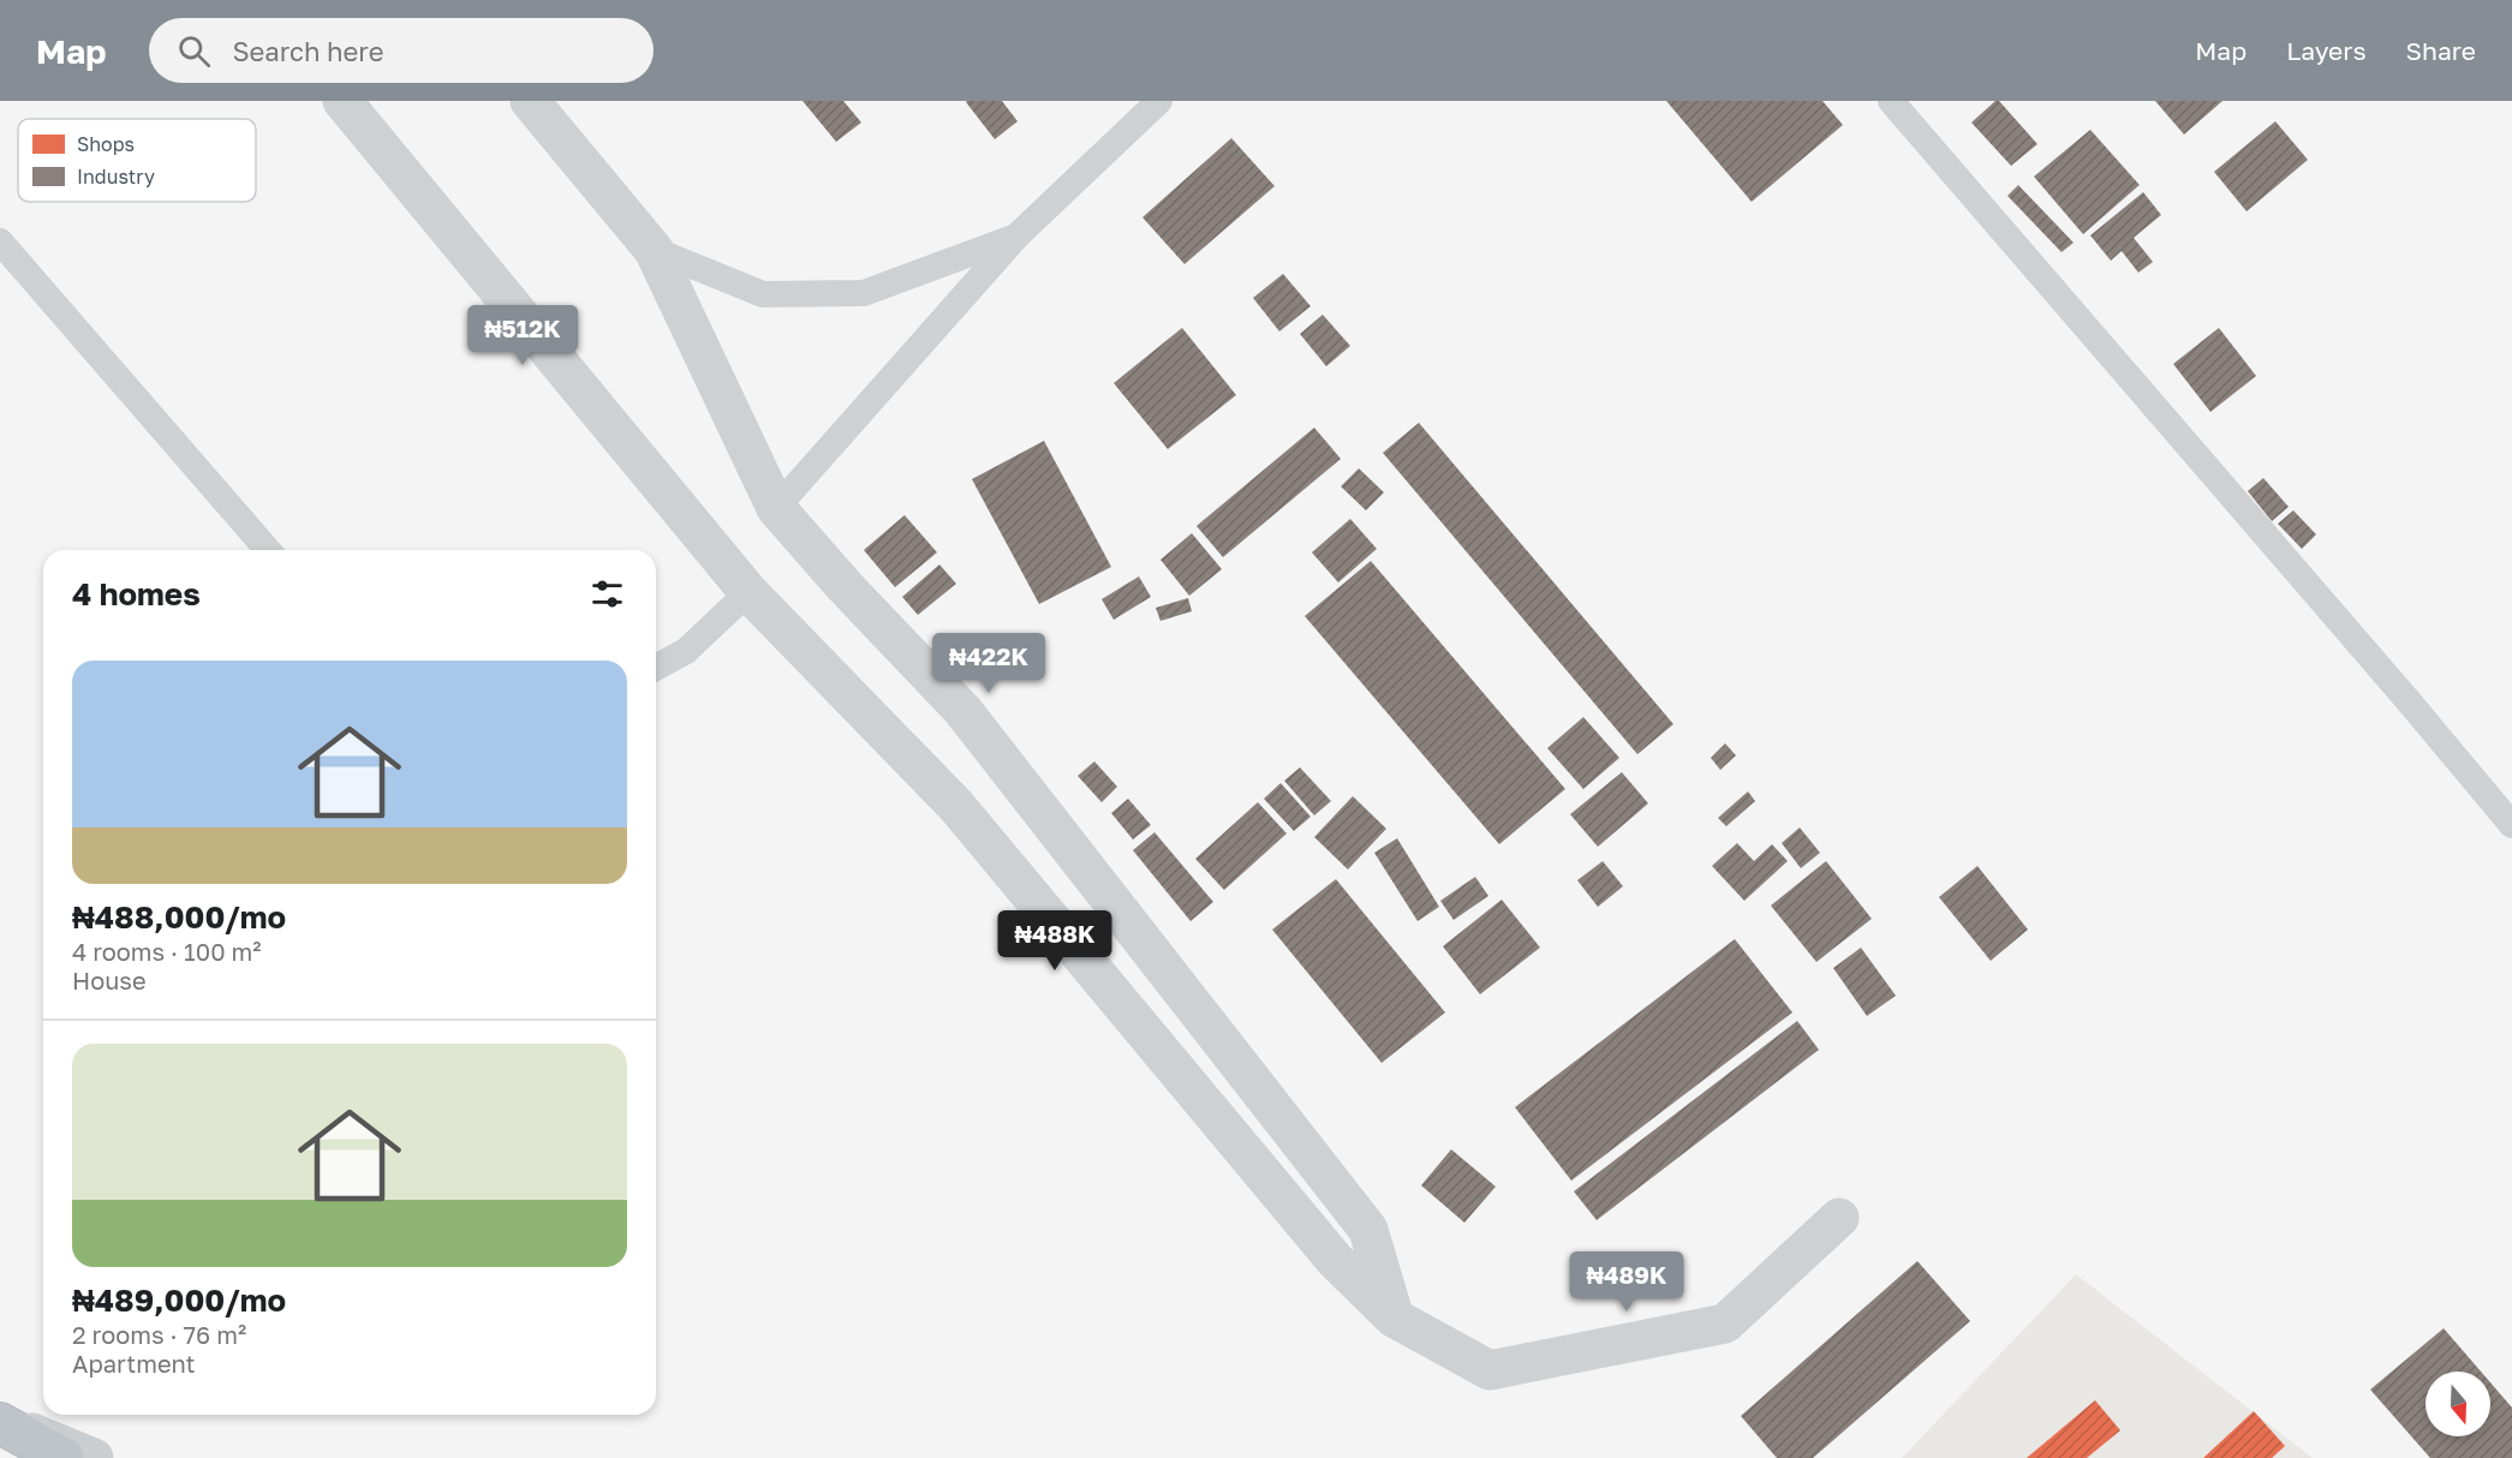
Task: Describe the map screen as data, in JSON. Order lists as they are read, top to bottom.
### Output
{
  "legend": ["Shops", "Industry"],
  "north": "bottom",
  "page": {
    "header": "Map",
    "search": "Search here",
    "nav": ["Map", "Layers", "Share"],
    "price": [
      "₦512K",
      "₦422K",
      "₦488K",
      "₦489K"
    ],
    "heading": "4 homes",
    "list": [
      {
        "name": "₦488,000/mo",
        "note": "4 rooms · 100 m² · House"
      },
      {
        "name": "₦489,000/mo",
        "note": "2 rooms · 76 m² · Apartment"
      }
    ]
  }
}
